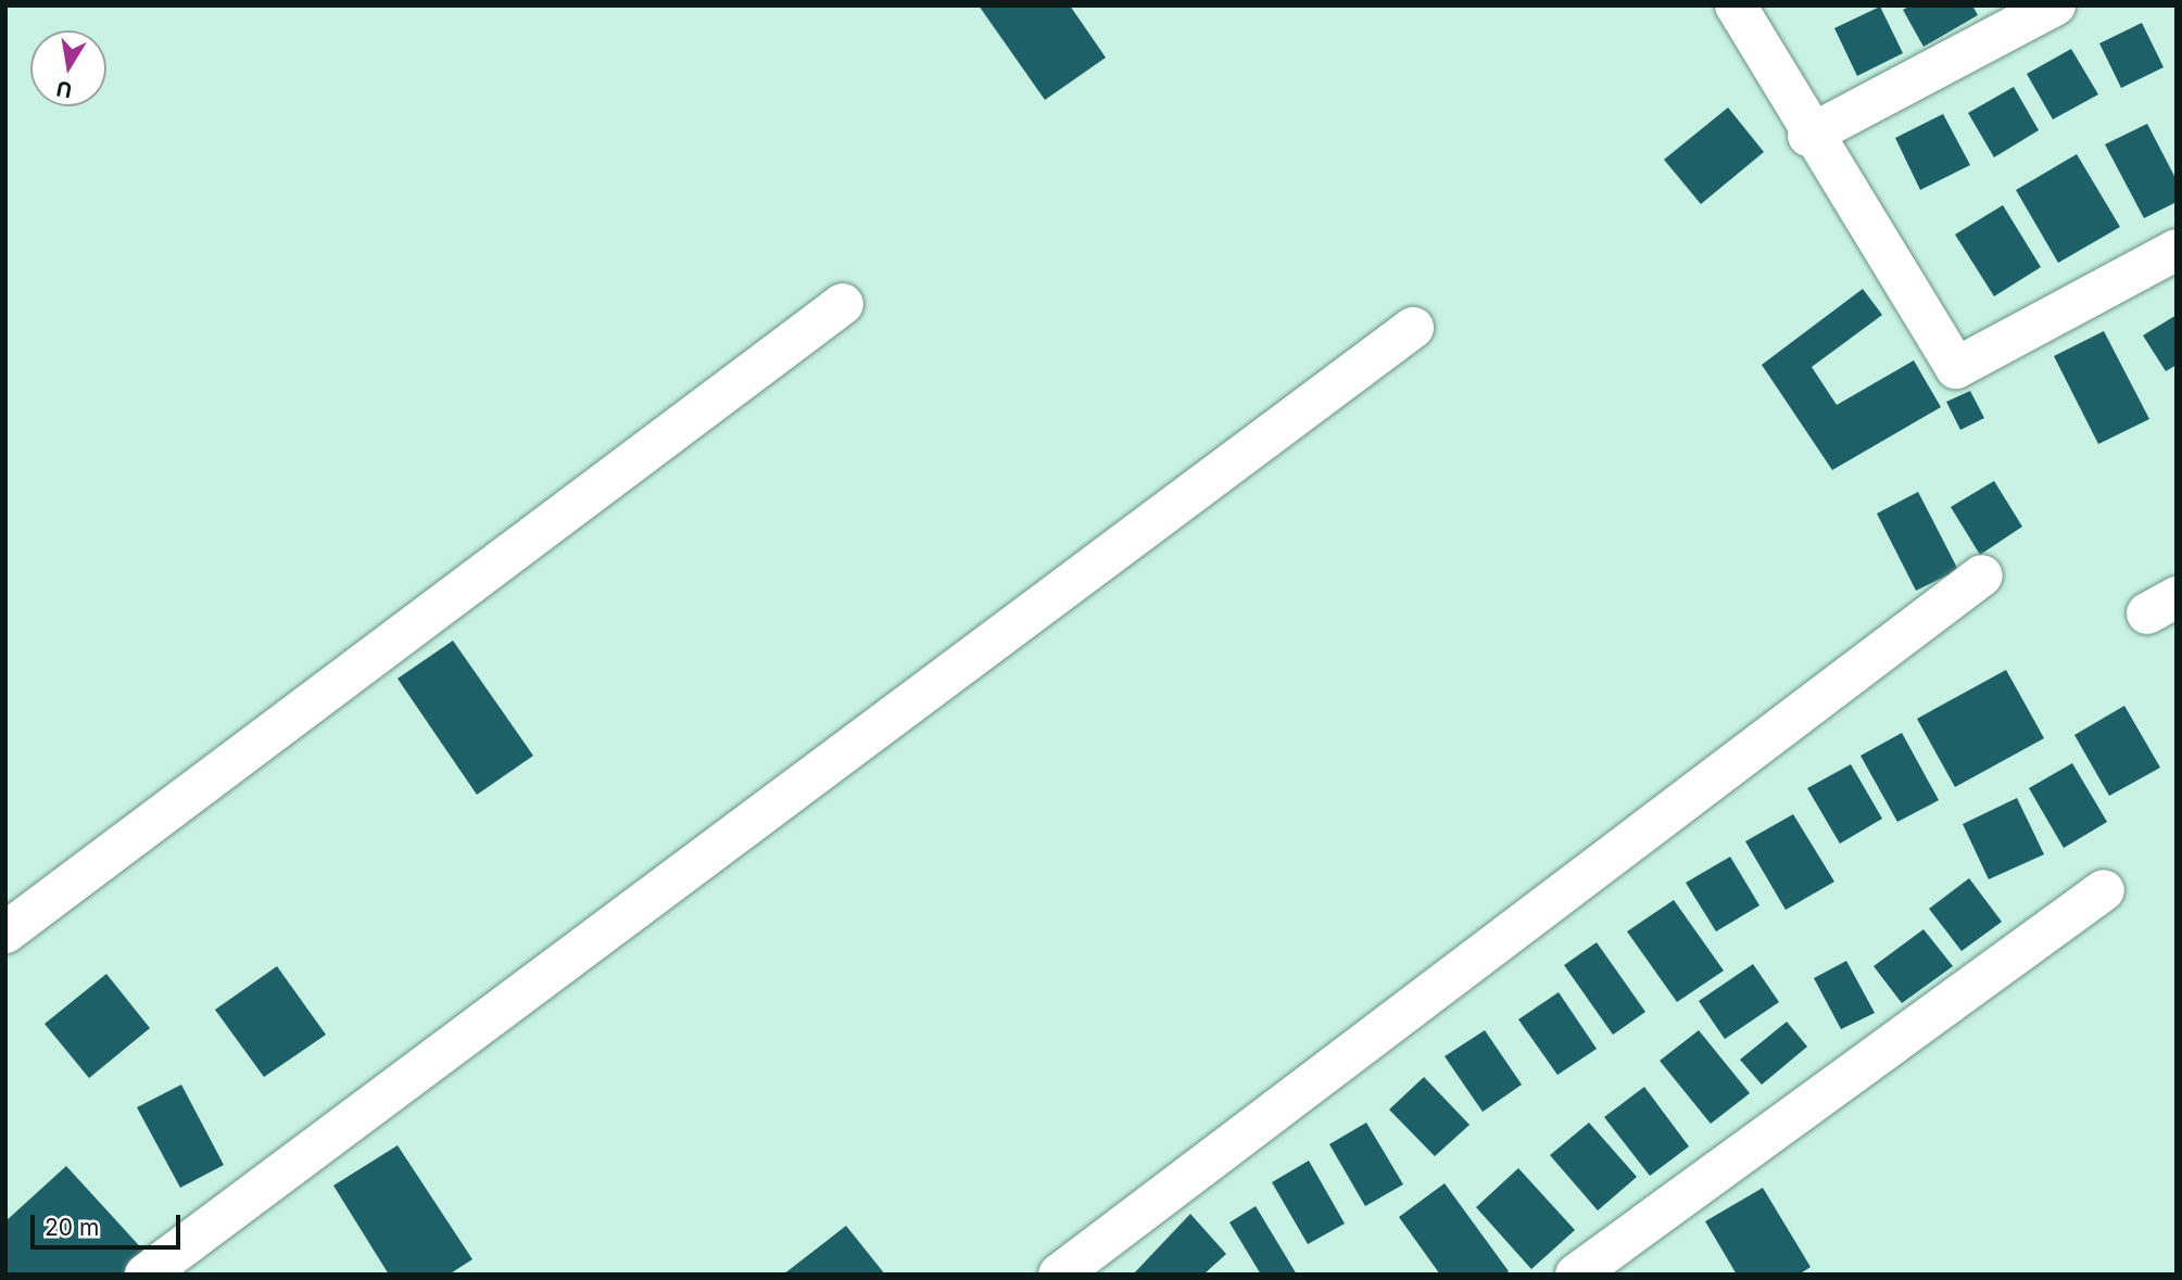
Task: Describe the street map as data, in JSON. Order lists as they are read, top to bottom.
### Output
{
  "scale_bar": "20 m",
  "north": "bottom"
}
